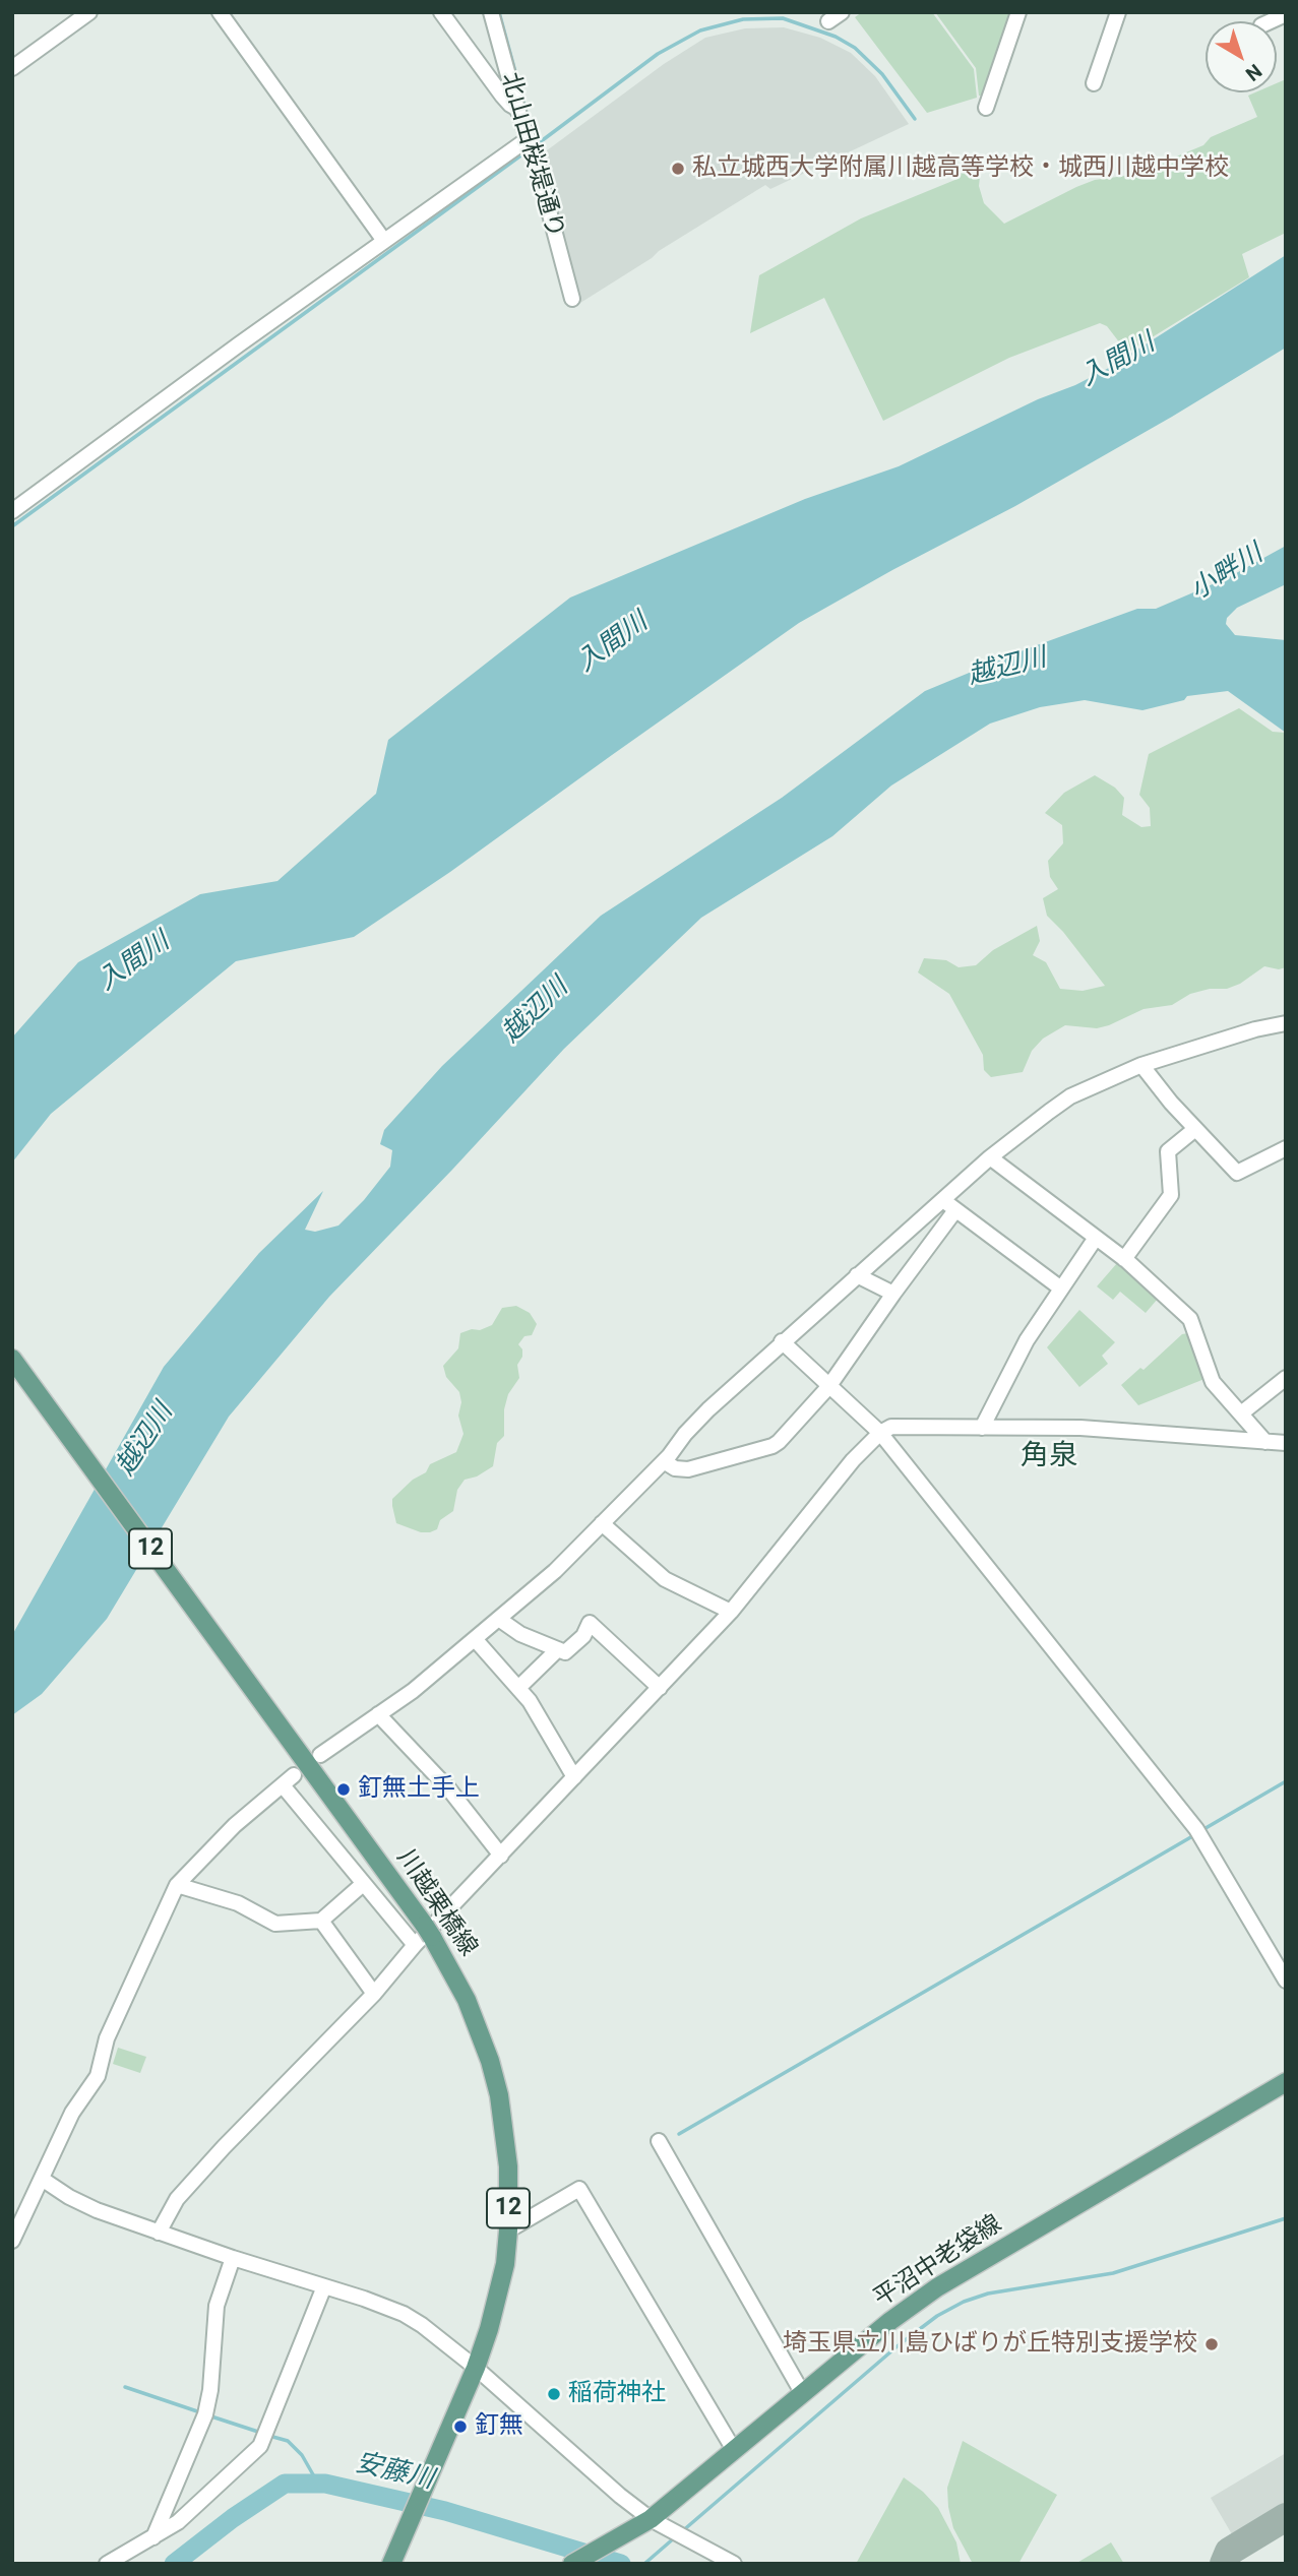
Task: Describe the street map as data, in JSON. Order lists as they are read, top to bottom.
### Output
{
  "streets": {
    "main road": ["12", "川越栗橋線", "平沼中老袋線"],
    "street": ["北山田桜堤通り"]
  },
  "districts": ["角泉"],
  "water": [
    "入間川",
    "小畔川",
    "越辺川",
    "安藤川"
  ],
  "places": [
    "私立城西大学附属川越高等学校・城西川越中学校",
    "釘無土手上",
    "埼玉県立川島ひばりが丘特別支援学校",
    "稲荷神社",
    "釘無"
  ],
  "north": "bottom right"
}
